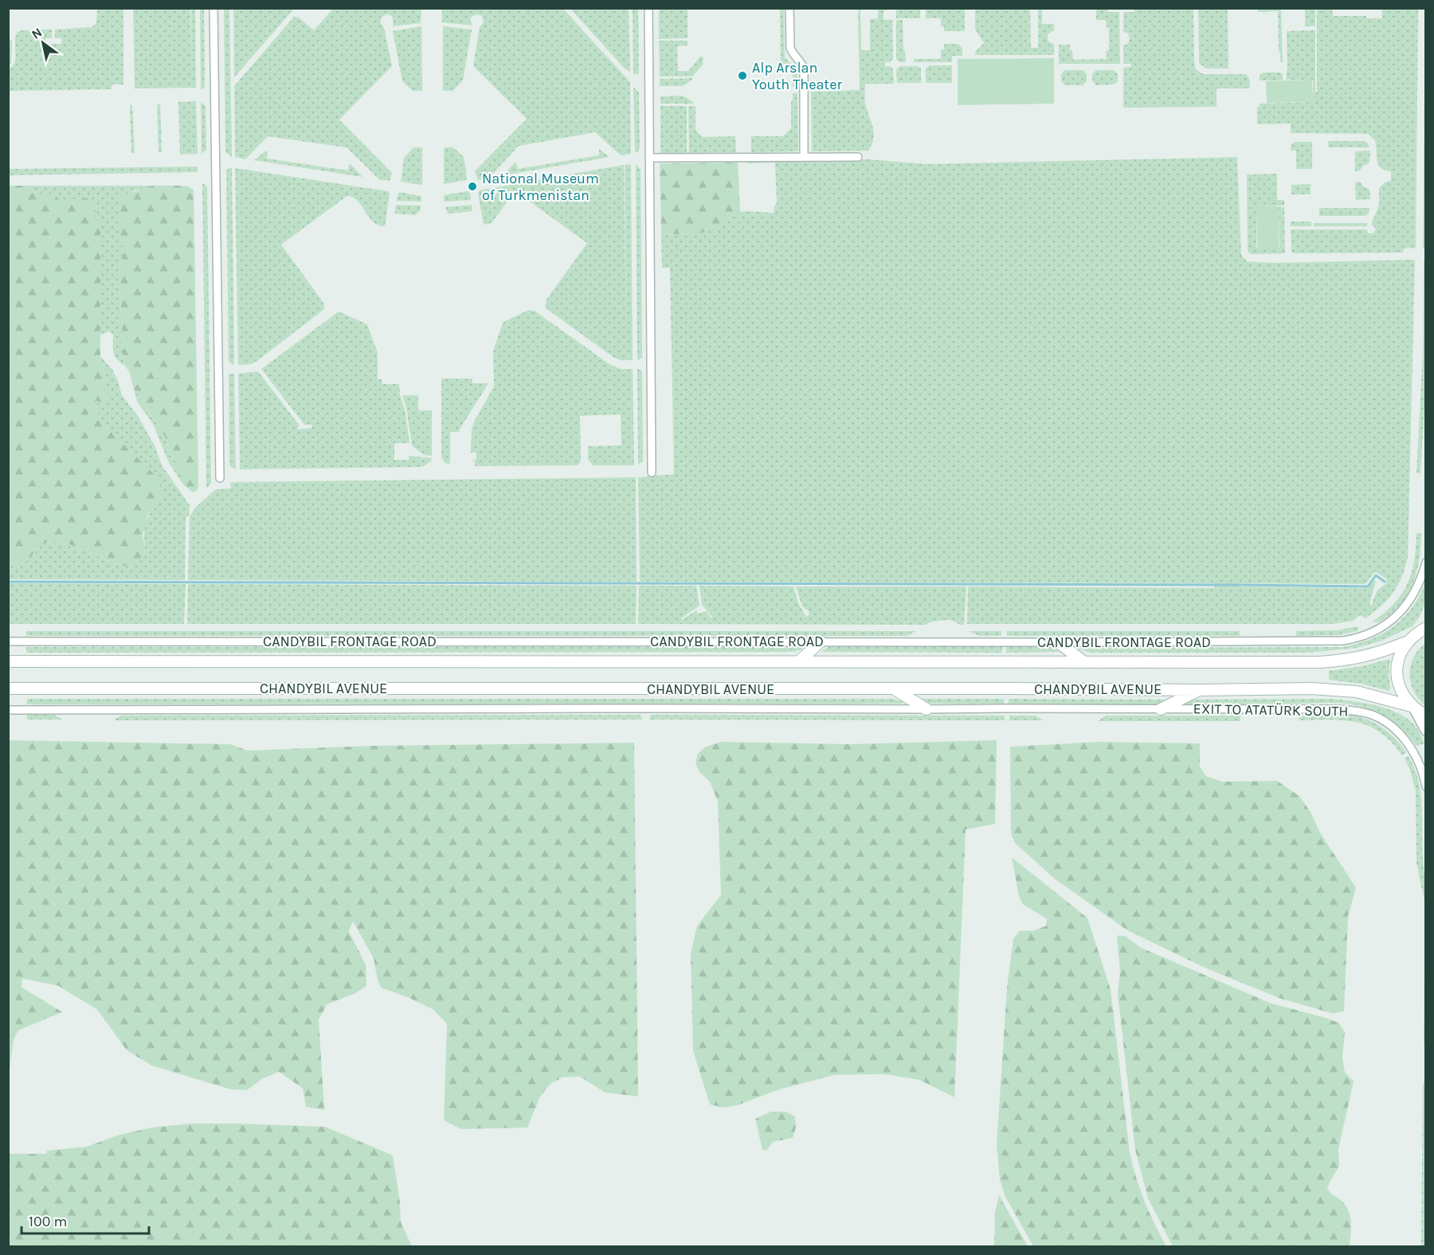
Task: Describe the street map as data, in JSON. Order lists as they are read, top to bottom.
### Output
{
  "streets": {
    "main road": ["CHANDYBIL AVENUE"],
    "street": ["CANDYBIL FRONTAGE ROAD", "EXIT TO ATATÜRK SOUTH"]
  },
  "places": ["Alp Arslan Youth Theater", "National Museum of Turkmenistan"],
  "scale_bar": "100 m",
  "north": "top left"
}
